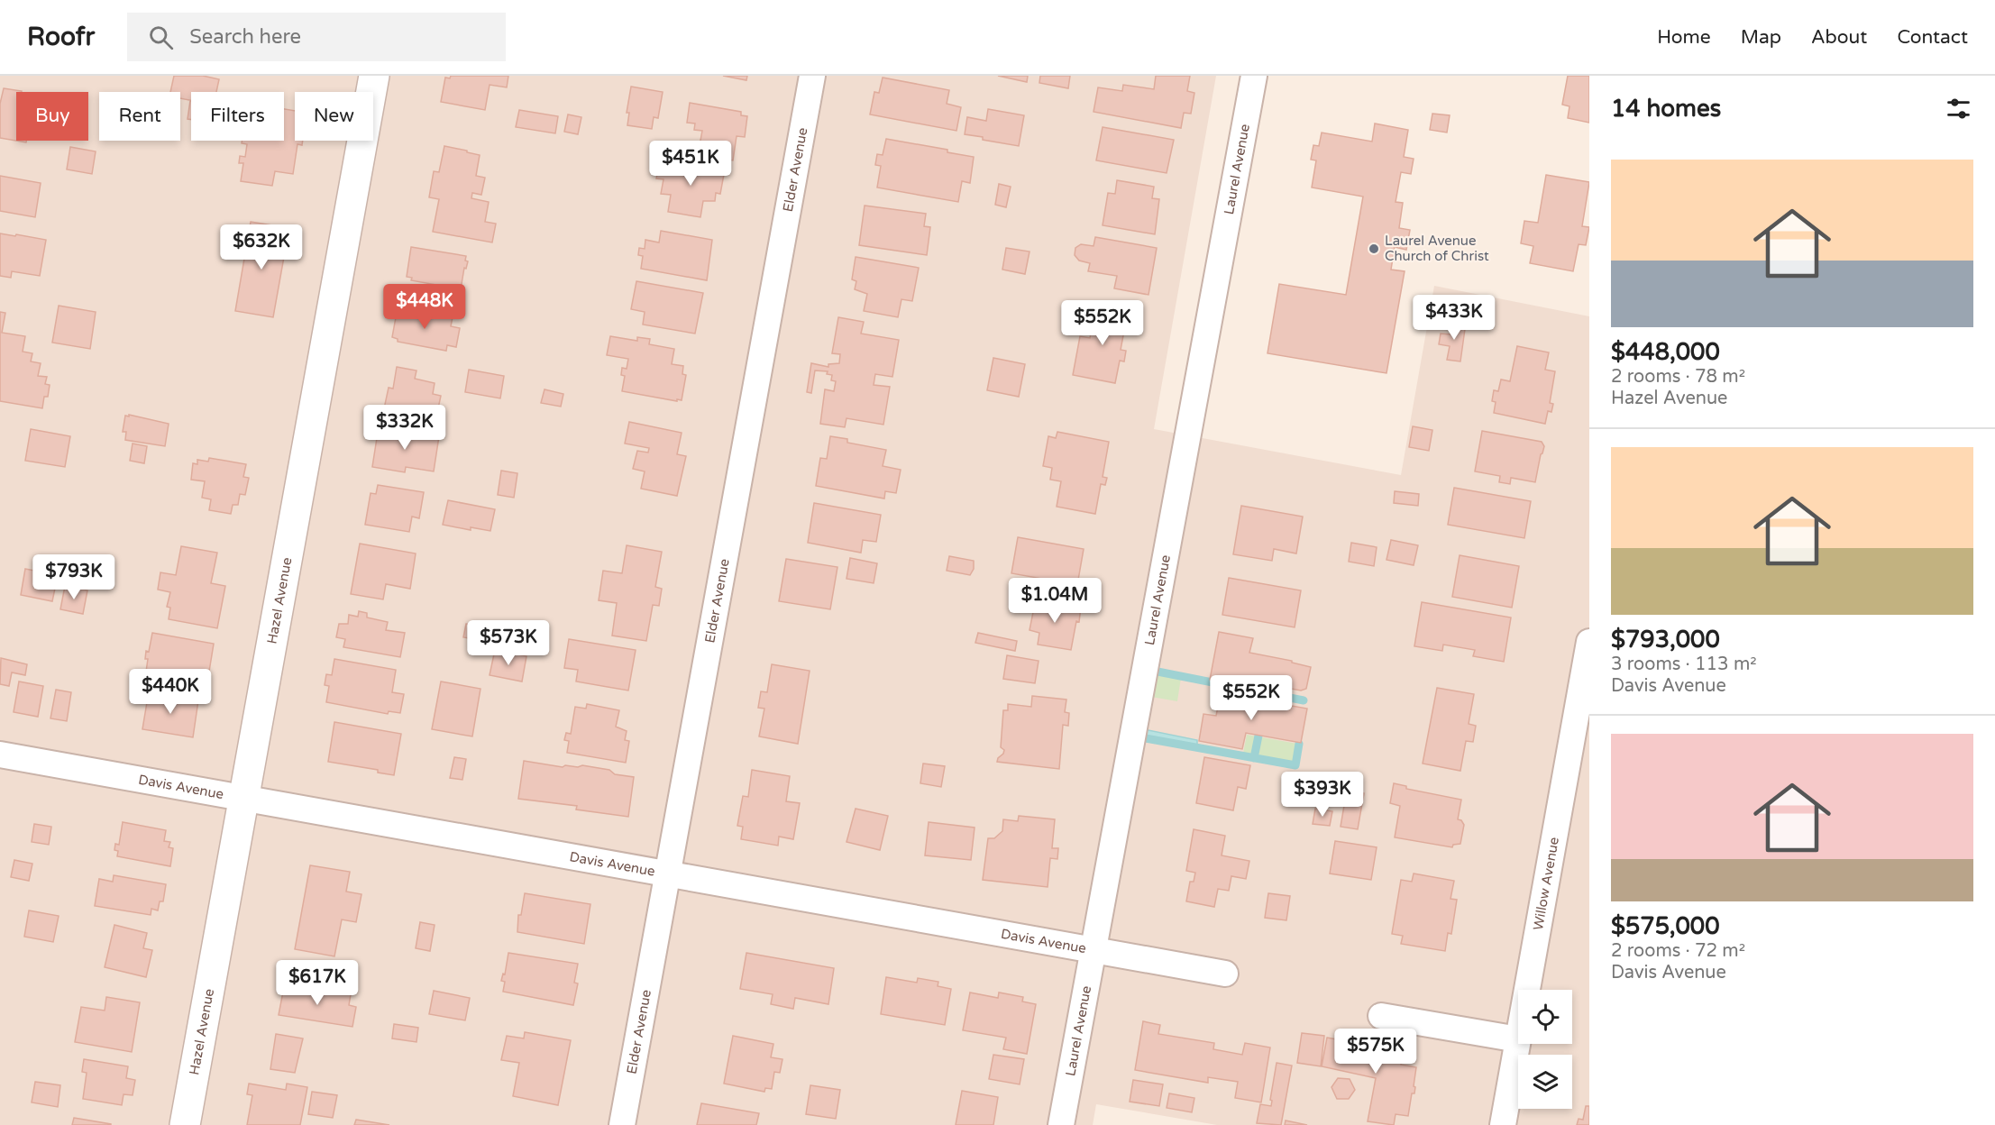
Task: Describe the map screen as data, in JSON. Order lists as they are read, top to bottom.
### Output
{
  "streets": {
    "street": [
      "Elder Avenue",
      "Laurel Avenue",
      "Hazel Avenue",
      "Davis Avenue",
      "Willow Avenue"
    ]
  },
  "crossings": [
    ["Elder Avenue", "Davis Avenue"],
    ["Laurel Avenue", "Davis Avenue"],
    ["Hazel Avenue", "Davis Avenue"]
  ],
  "places": ["Laurel Avenue Church of Christ"],
  "page": {
    "header": "Roofr",
    "search": "Search here",
    "nav": [
      "Home",
      "Map",
      "About",
      "Contact"
    ],
    "heading": "14 homes",
    "chip": [
      "Buy",
      "Rent",
      "Filters",
      "New"
    ],
    "price": [
      "$451K",
      "$632K",
      "$448K",
      "$433K",
      "$552K",
      "$332K",
      "$793K",
      "$1.04M",
      "$573K",
      "$440K",
      "$552K",
      "$393K",
      "$617K",
      "$575K"
    ],
    "list": [
      {
        "name": "$448,000",
        "note": "2 rooms · 78 m² · Hazel Avenue"
      },
      {
        "name": "$793,000",
        "note": "3 rooms · 113 m² · Davis Avenue"
      },
      {
        "name": "$575,000",
        "note": "2 rooms · 72 m² · Davis Avenue"
      }
    ]
  }
}
